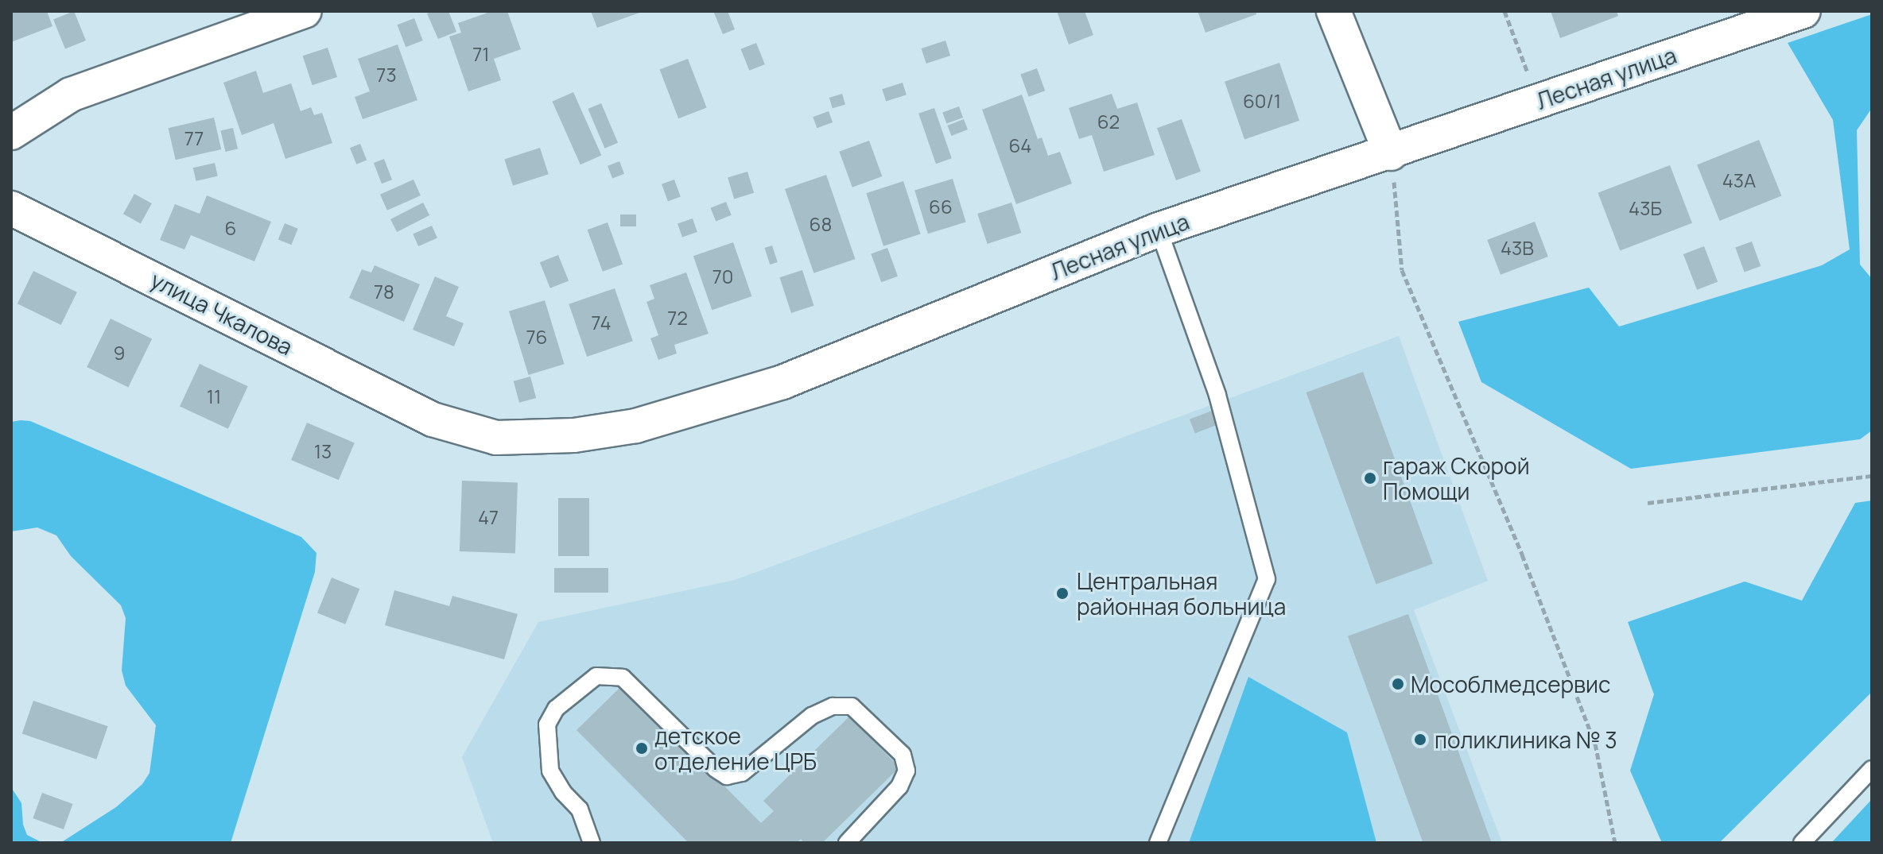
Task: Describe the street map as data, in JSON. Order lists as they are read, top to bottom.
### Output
{
  "streets": {
    "street": ["Лесная улица", "улица Чкалова"]
  },
  "crossings": [
    ["Лесная улица", "улица Чкалова"]
  ],
  "places": [
    "гараж Скорой Помощи",
    "Центральная районная больница",
    "Мособлмедсервис",
    "поликлиника № 3",
    "детское отделение ЦРБ"
  ],
  "house_numbers": [
    "71",
    "73",
    "60/1",
    "62",
    "77",
    "64",
    "43А",
    "66",
    "43Б",
    "68",
    "6",
    "43В",
    "70",
    "78",
    "72",
    "74",
    "76",
    "9",
    "11",
    "13",
    "47"
  ]
}
